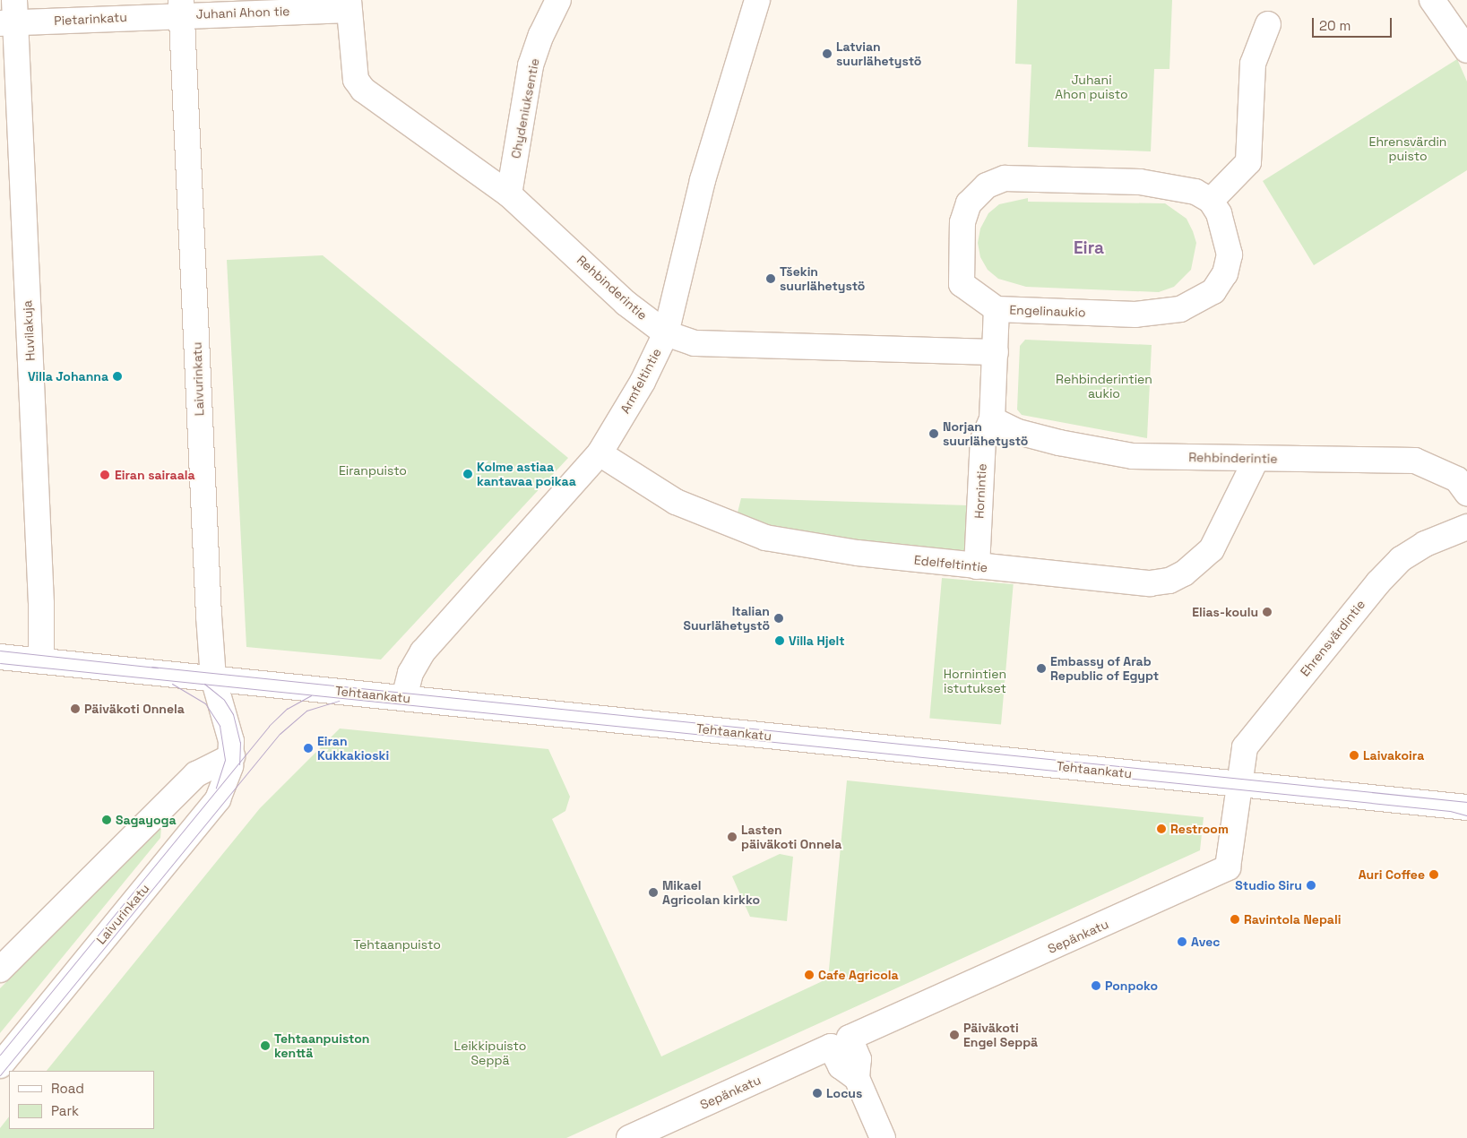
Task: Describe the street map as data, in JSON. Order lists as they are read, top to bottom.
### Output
{
  "streets": {
    "street": [
      "Juhani Ahon tie",
      "Pietarinkatu",
      "Chydeniuksentie",
      "Rehbinderintie",
      "Engelinaukio",
      "Huvilakuja",
      "Laivurinkatu",
      "Armfeltintie",
      "Hornintie",
      "Edelfeltintie",
      "Ehrensvärdintie",
      "Tehtaankatu",
      "Sepänkatu"
    ]
  },
  "crossings": [
    ["Juhani Ahon tie", "Pietarinkatu"],
    ["Juhani Ahon tie", "Rehbinderintie"],
    ["Juhani Ahon tie", "Laivurinkatu"],
    ["Pietarinkatu", "Huvilakuja"],
    ["Pietarinkatu", "Laivurinkatu"],
    ["Chydeniuksentie", "Rehbinderintie"],
    ["Rehbinderintie", "Armfeltintie"],
    ["Rehbinderintie", "Hornintie"],
    ["Rehbinderintie", "Edelfeltintie"],
    ["Engelinaukio", "Hornintie"],
    ["Huvilakuja", "Tehtaankatu"],
    ["Laivurinkatu", "Tehtaankatu"],
    ["Armfeltintie", "Edelfeltintie"],
    ["Armfeltintie", "Tehtaankatu"],
    ["Hornintie", "Edelfeltintie"],
    ["Ehrensvärdintie", "Tehtaankatu"],
    ["Ehrensvärdintie", "Sepänkatu"],
    ["Tehtaankatu", "Sepänkatu"]
  ],
  "districts": ["Eira"],
  "parks": [
    "Juhani Ahon puisto",
    "Ehrensvärdin puisto",
    "Rehbinderintien aukio",
    "Eiranpuisto",
    "Hornintien istutukset",
    "Tehtaanpuisto",
    "Leikkipuisto Seppä"
  ],
  "places": [
    "Latvian suurlähetystö",
    "Tšekin suurlähetystö",
    "Villa Johanna",
    "Norjan suurlähetystö",
    "Kolme astiaa kantavaa poikaa",
    "Eiran sairaala",
    "Elias-koulu",
    "Italian Suurlähetystö",
    "Villa Hjelt",
    "Embassy of Arab Republic of Egypt",
    "Päiväkoti Onnela",
    "Eiran Kukkakioski",
    "Laivakoira",
    "Sagayoga",
    "Restroom",
    "Lasten päiväkoti Onnela",
    "Auri Coffee",
    "Studio Siru",
    "Mikael Agricolan kirkko",
    "Ravintola Nepali",
    "Avec",
    "Cafe Agricola",
    "Ponpoko",
    "Päiväkoti Engel Seppä",
    "Tehtaanpuiston kenttä",
    "Locus"
  ],
  "legend": ["Road", "Park"],
  "scale_bar": "20 m"
}
